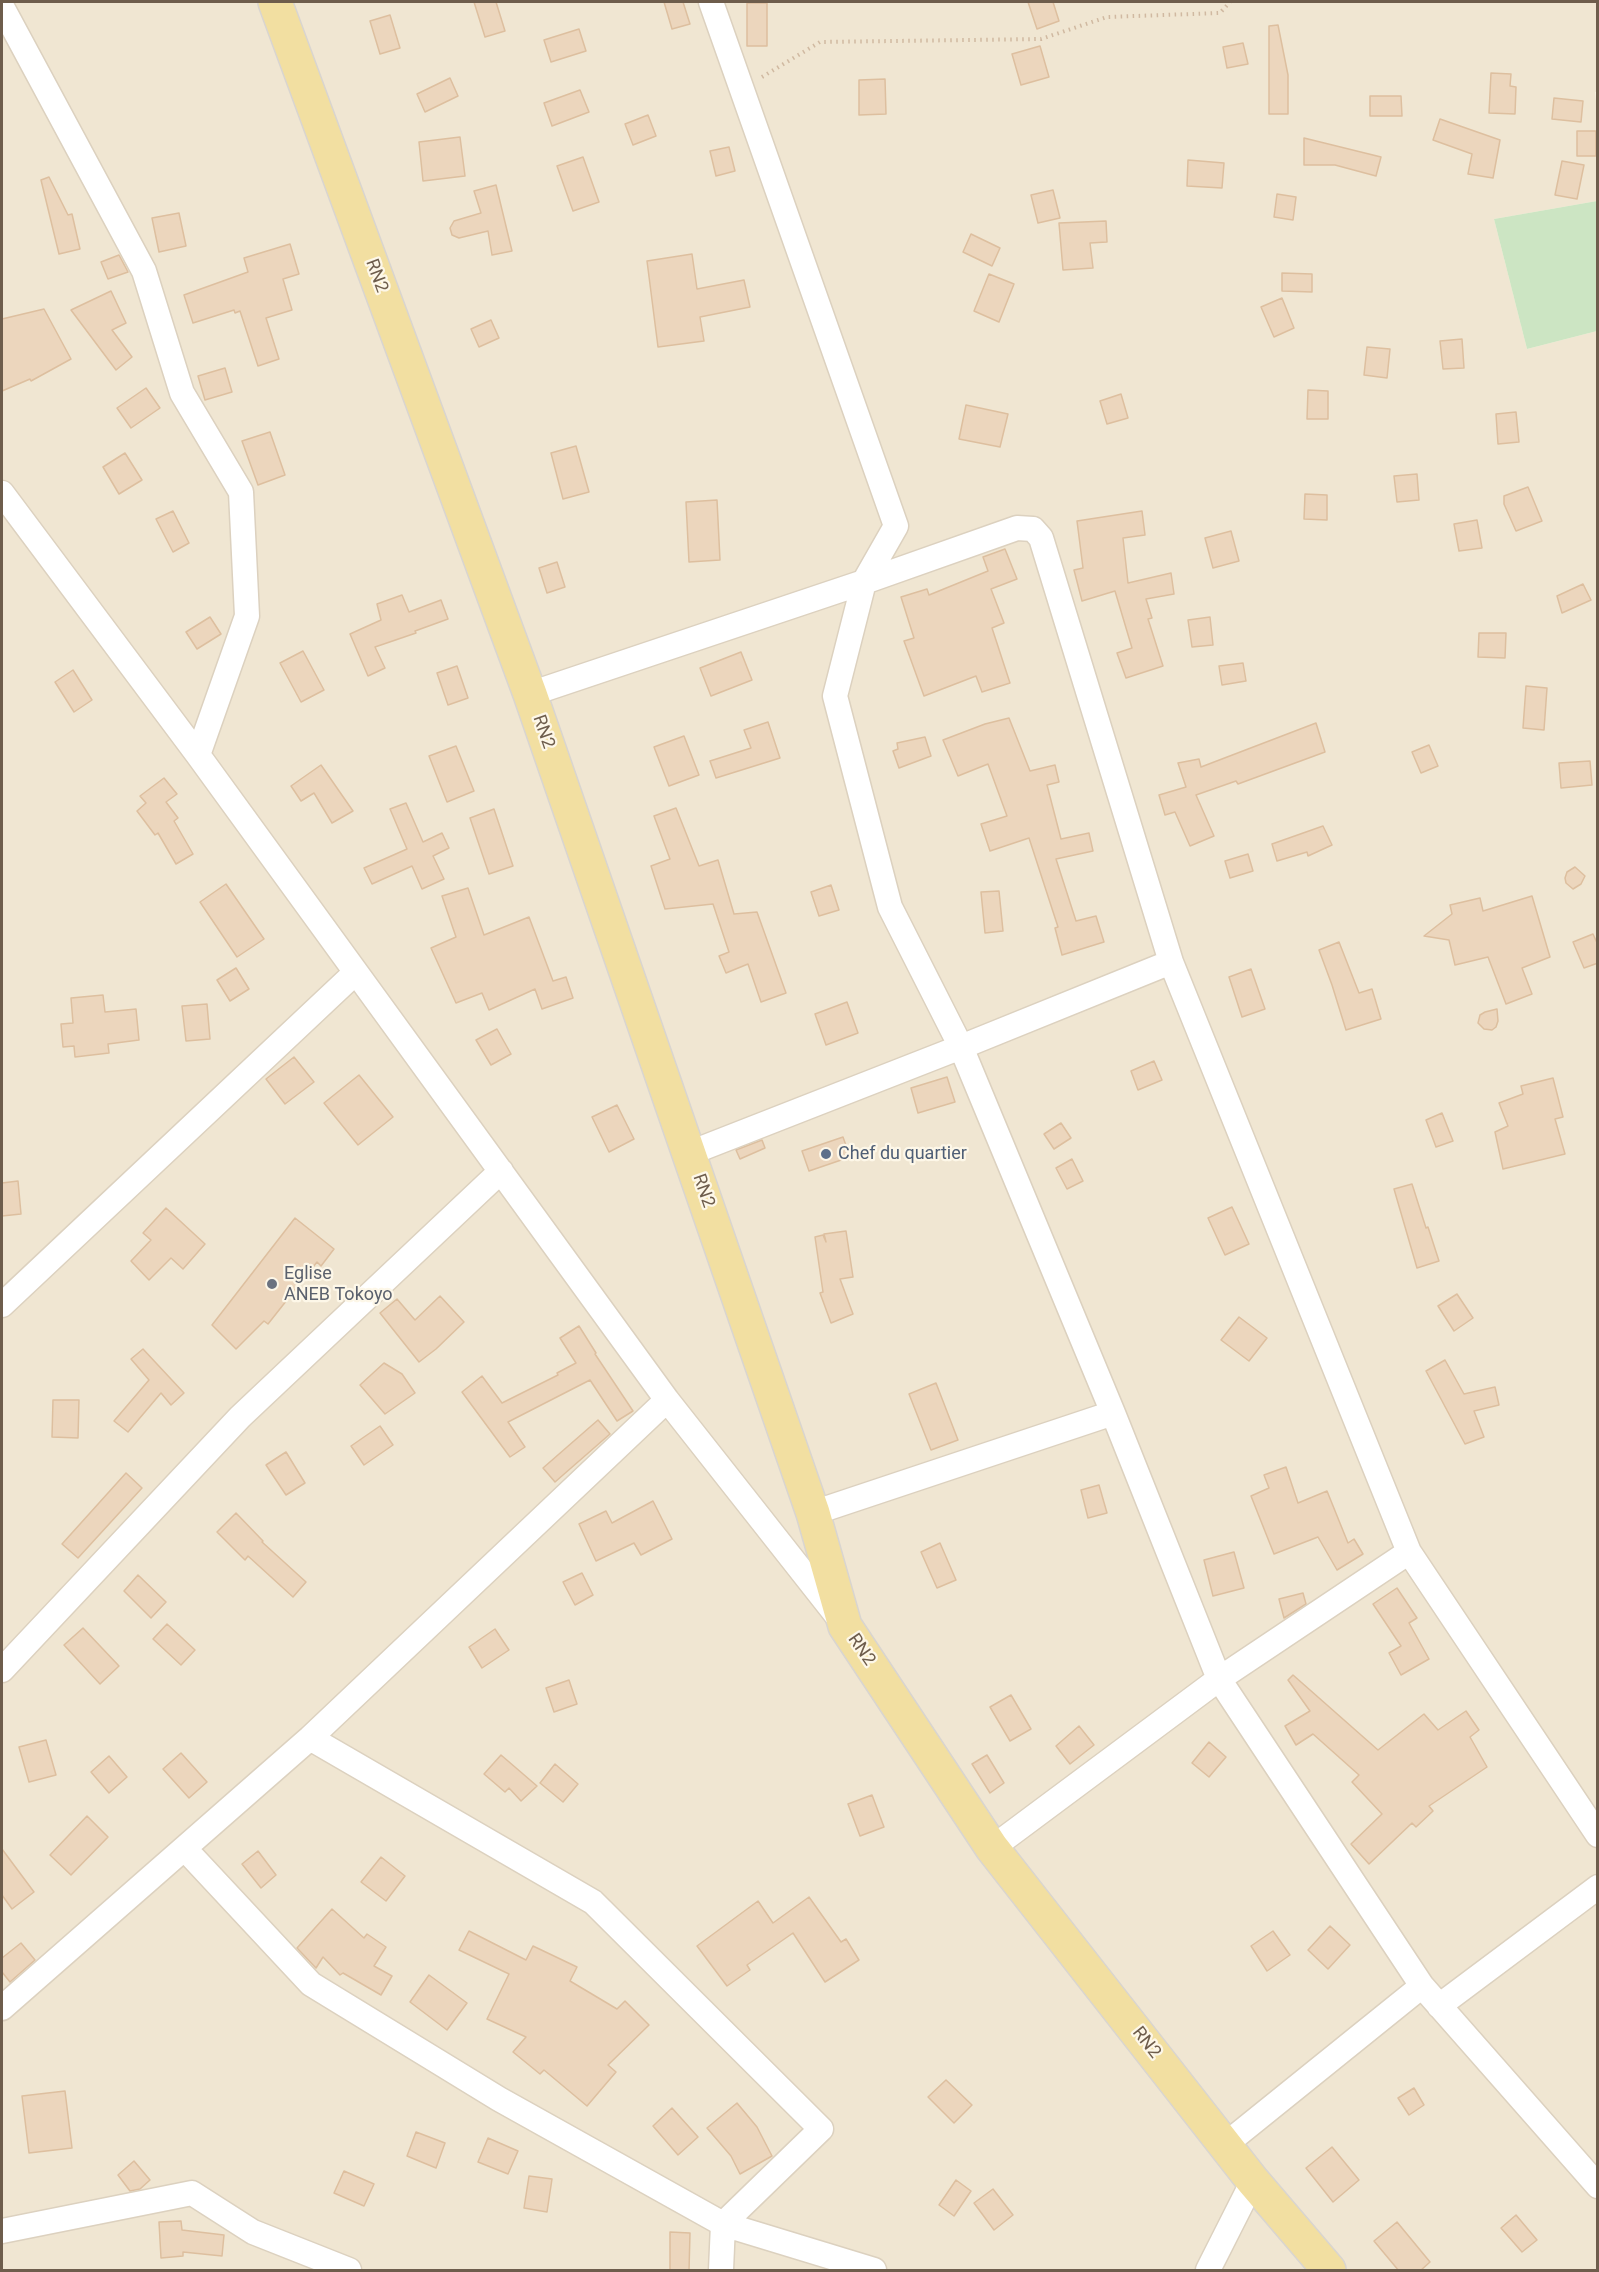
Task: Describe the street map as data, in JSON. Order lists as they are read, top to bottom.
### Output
{
  "streets": {
    "main road": ["RN2"]
  },
  "places": ["Chef du quartier", "Eglise ANEB Tokoyo"]
}
